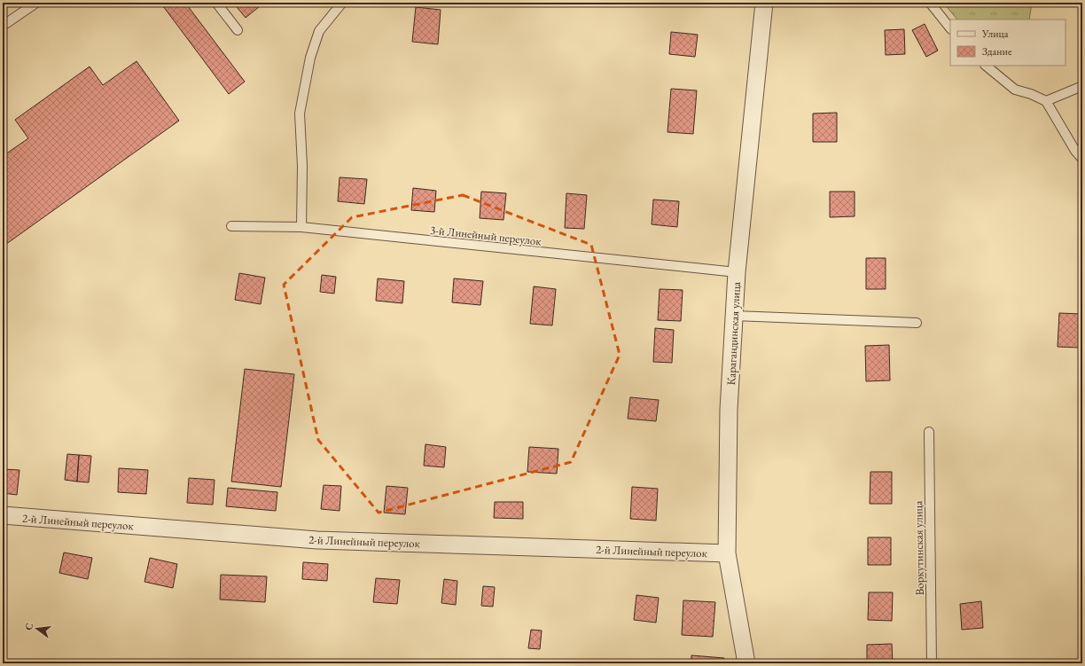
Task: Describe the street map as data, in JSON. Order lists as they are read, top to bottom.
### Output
{
  "streets": {
    "street": ["Карагандинская улица", "2-й Линейный переулок"],
    "lane": ["3-й Линейный переулок", "Воркутинская улица"]
  },
  "crossings": [
    ["3-й Линейный переулок", "Карагандинская улица"],
    ["Карагандинская улица", "2-й Линейный переулок"]
  ],
  "legend": ["Улица", "Здание"],
  "north": "left"
}
